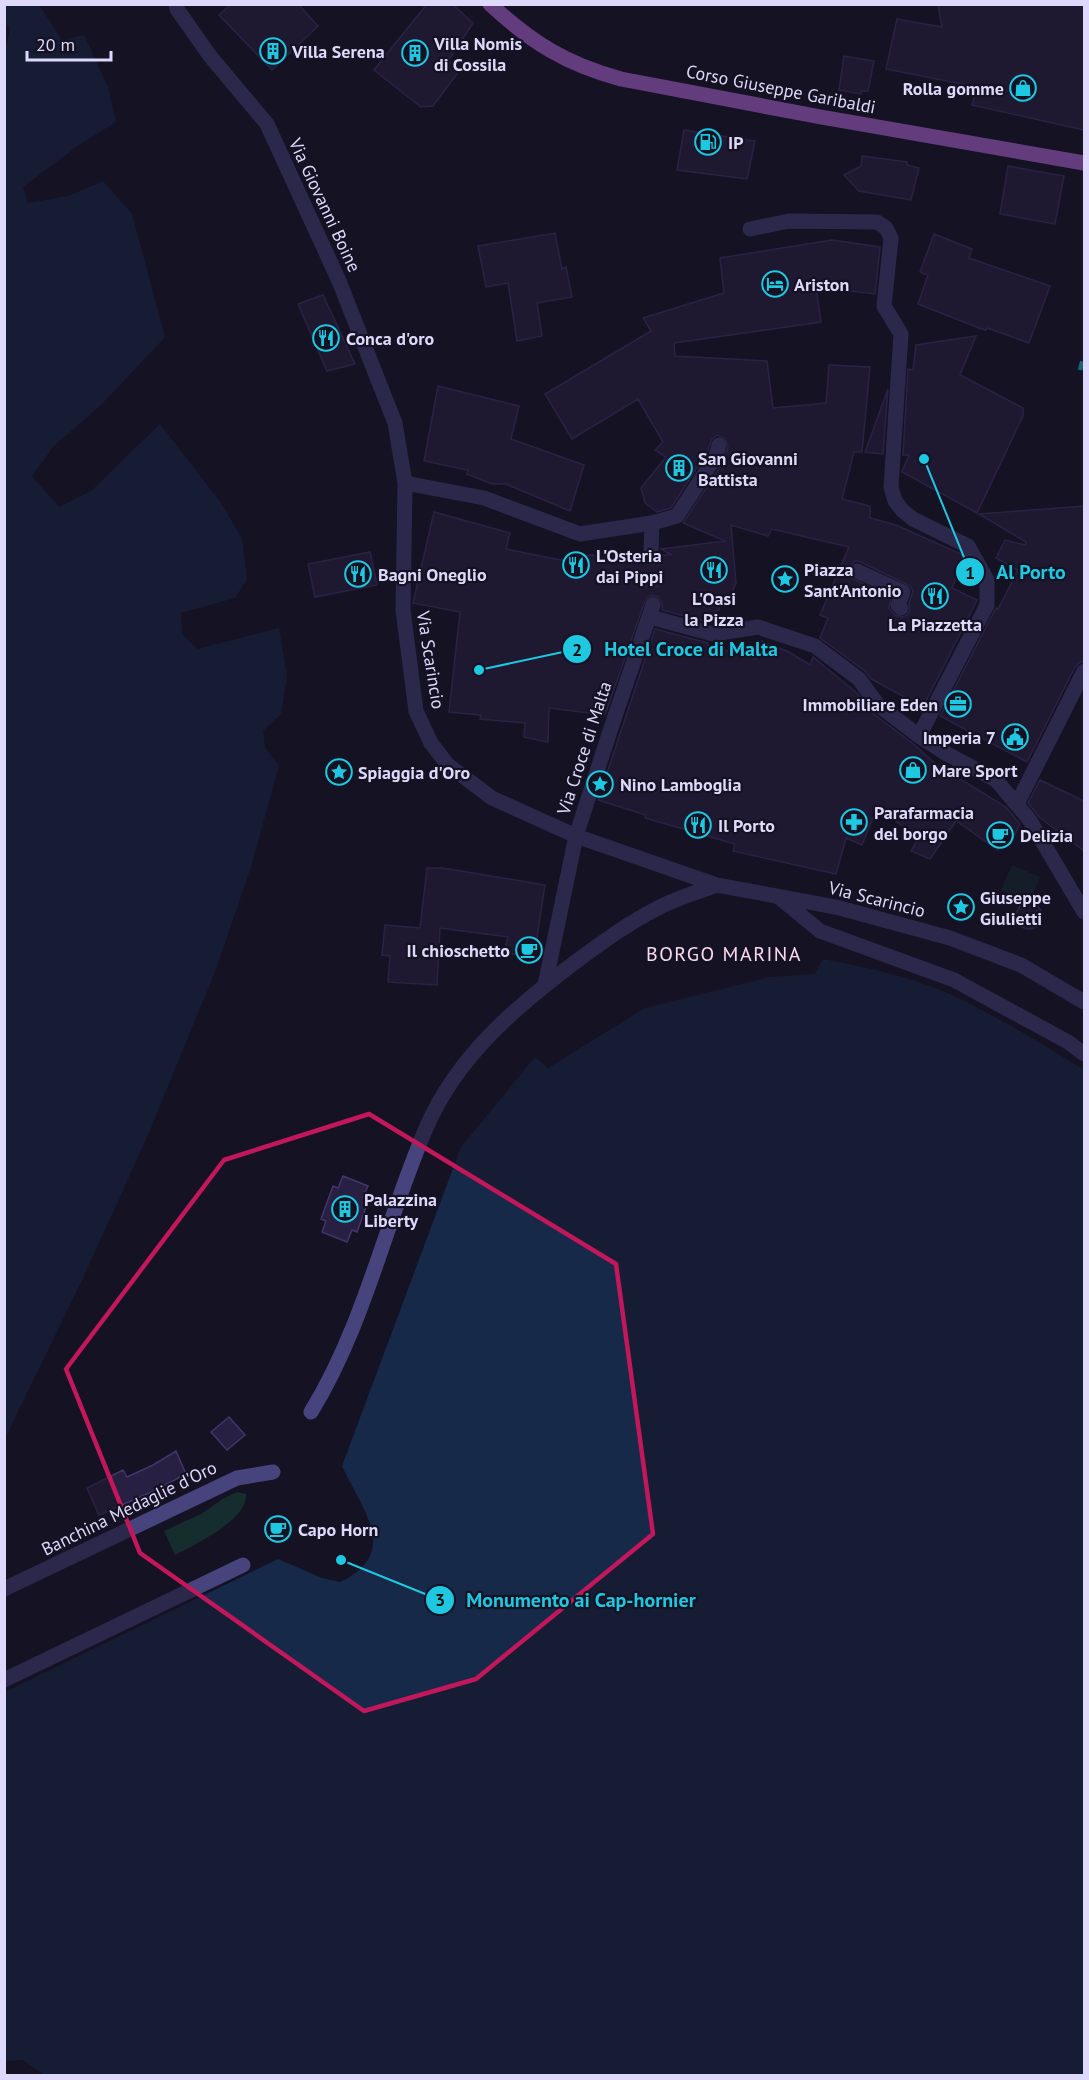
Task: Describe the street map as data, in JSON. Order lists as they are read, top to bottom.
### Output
{
  "streets": {
    "main road": ["Corso Giuseppe Garibaldi"],
    "street": [
      "Via Giovanni Boine",
      "Via Scarincio",
      "Via Croce di Malta",
      "Banchina Medaglie d'Oro"
    ]
  },
  "crossings": [
    ["Via Giovanni Boine", "Via Scarincio"],
    ["Via Scarincio", "Via Croce di Malta"]
  ],
  "districts": ["BORGO MARINA"],
  "places": {
    "building": [
      "Villa Serena",
      "Villa Nomis di Cossila",
      "San Giovanni Battista",
      "Palazzina Liberty"
    ],
    "shop": ["Rolla gomme", "Mare Sport"],
    "fuel station": ["IP"],
    "hotel": ["Ariston"],
    "restaurant": [
      "Conca d'oro",
      "L'Osteria dai Pippi",
      "L'Oasi la Pizza",
      "Bagni Oneglio",
      "La Piazzetta",
      "Il Porto"
    ],
    "other": ["Al Porto", "Hotel Croce di Malta", "Monumento ai Cap-hornier"],
    "place": [
      "Piazza Sant'Antonio",
      "Spiaggia d'Oro",
      "Nino Lamboglia",
      "Giuseppe Giulietti"
    ],
    "office": ["Immobiliare Eden"],
    "public building": ["Imperia 7"],
    "pharmacy": ["Parafarmacia del borgo"],
    "cafe": ["Delizia", "Il chioschetto", "Capo Horn"]
  },
  "scale_bar": "20 m"
}
